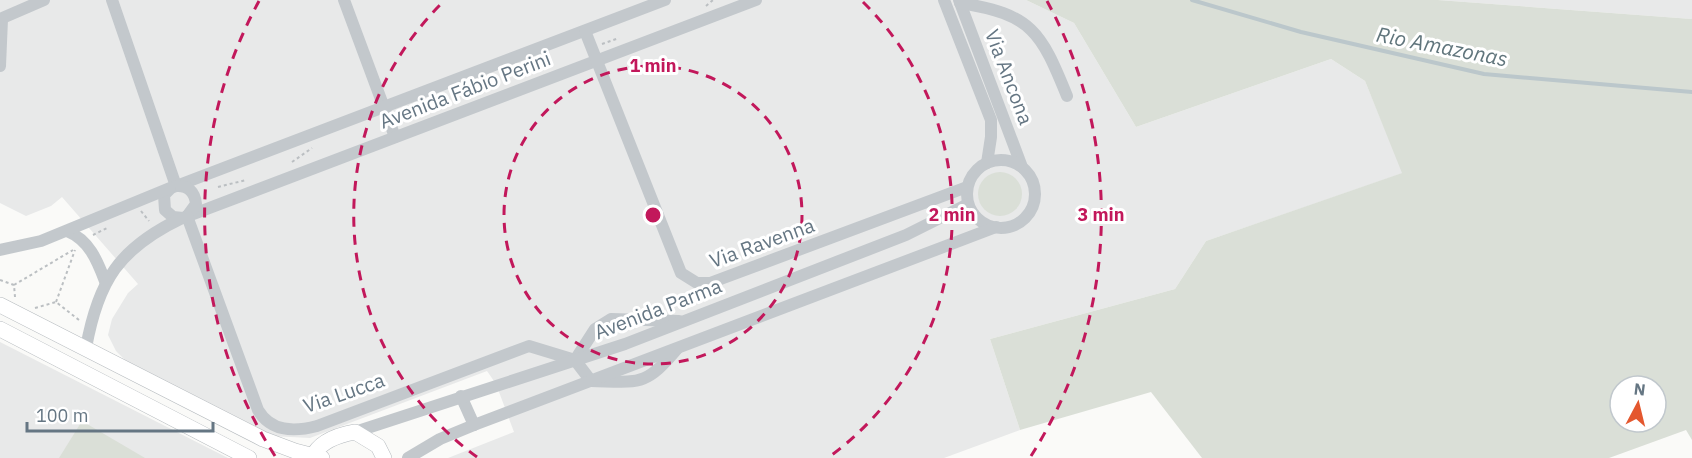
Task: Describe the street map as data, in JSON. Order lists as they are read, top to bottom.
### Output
{
  "streets": {
    "street": [
      "Via Ancona",
      "Avenida Fábio Perini",
      "Via Ravenna",
      "Avenida Parma",
      "Via Lucca"
    ]
  },
  "crossings": [
    ["Via Ancona", "Via Ravenna"],
    ["Via Ancona", "Avenida Parma"],
    ["Avenida Fábio Perini", "Via Ravenna"],
    ["Avenida Fábio Perini", "Via Lucca"],
    ["Via Ravenna", "Avenida Parma"],
    ["Avenida Parma", "Via Lucca"]
  ],
  "water": ["Rio Amazonas"],
  "scale_bar": "100 m",
  "north": "top",
  "rings": ["1 min", "2 min", "3 min"]
}
